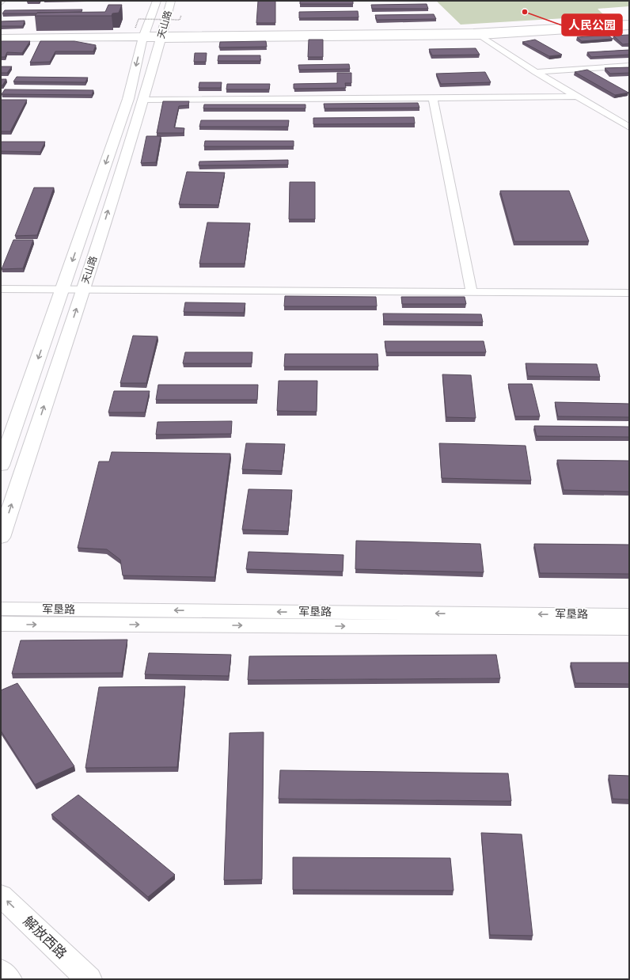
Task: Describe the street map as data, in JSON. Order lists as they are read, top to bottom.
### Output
{
  "streets": {
    "main road": ["天山路", "军垦路", "解放西路"]
  },
  "one_way": ["解放西路"],
  "places": ["人民公园"]
}
